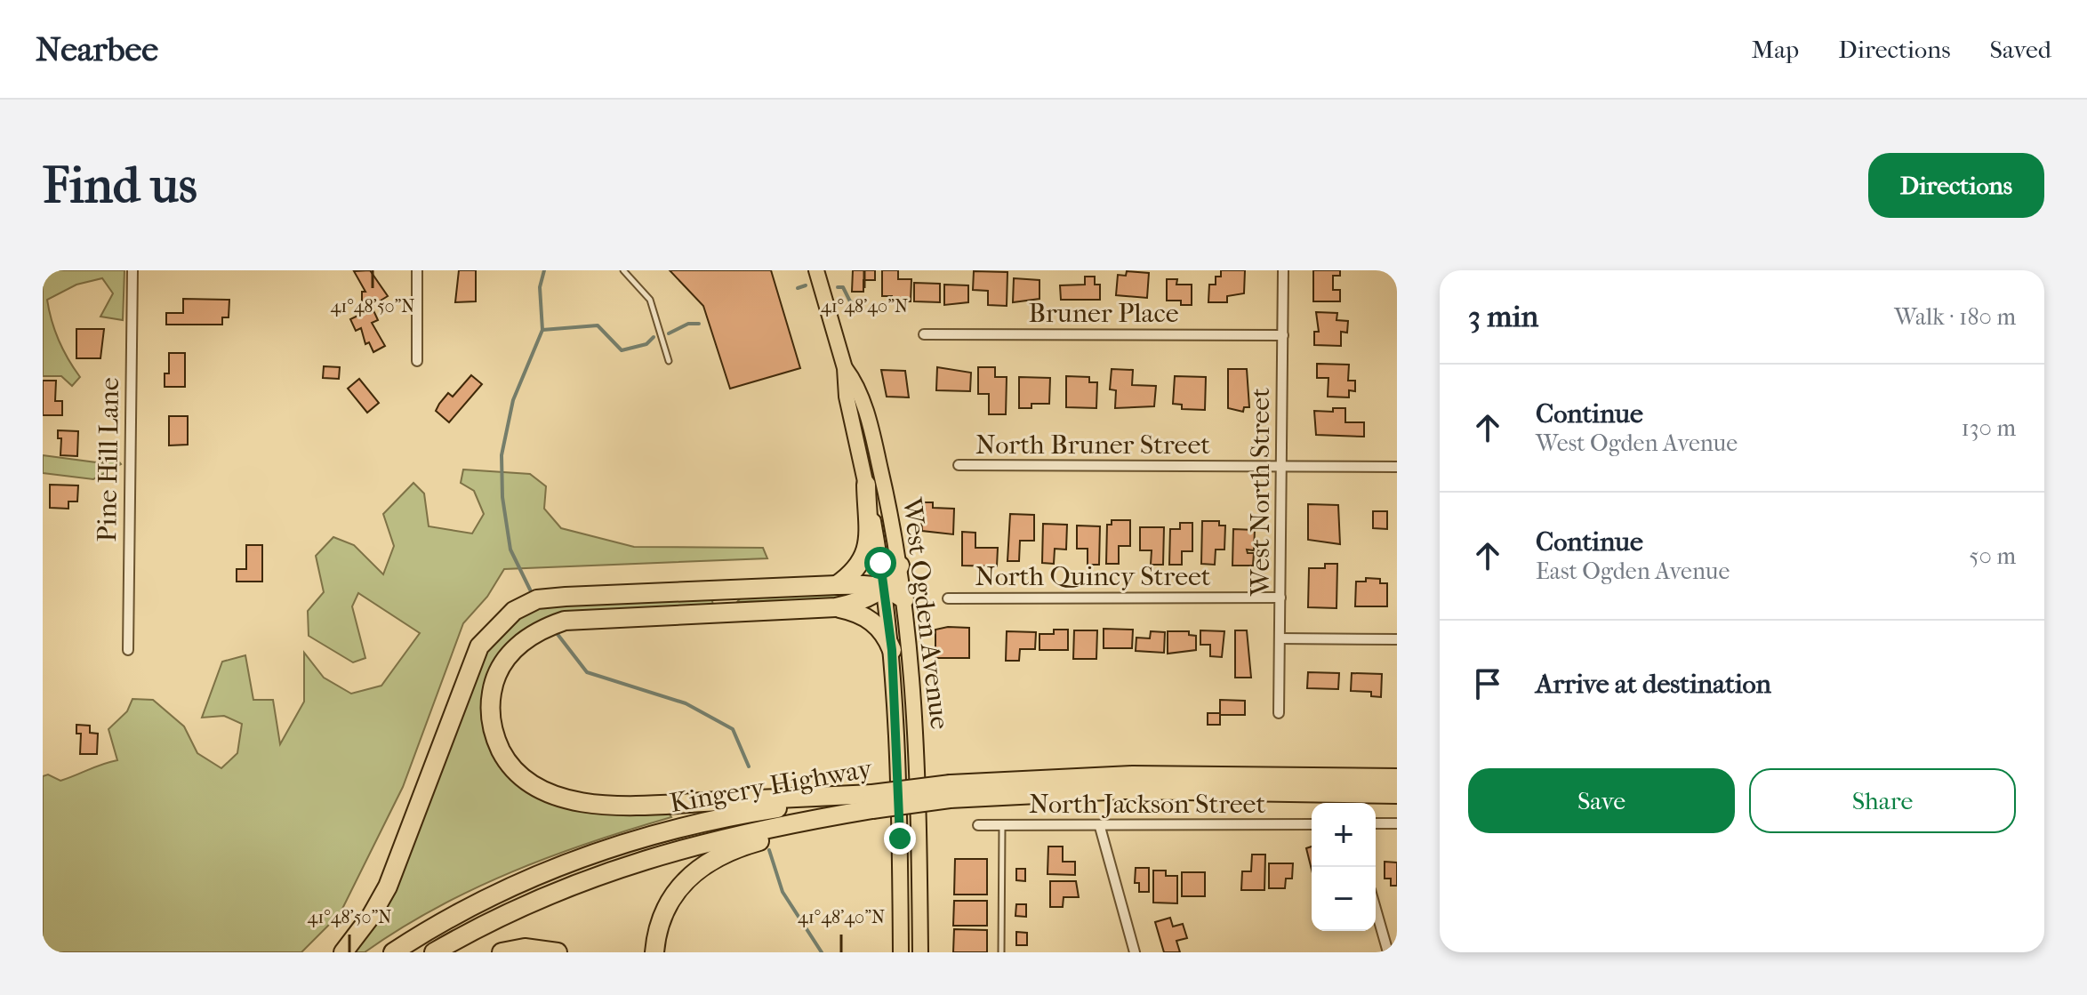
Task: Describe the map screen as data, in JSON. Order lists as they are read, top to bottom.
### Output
{
  "streets": {
    "highway": ["Kingery Highway"],
    "main road": ["West Ogden Avenue"],
    "street": [
      "Bruner Place",
      "North Bruner Street",
      "Pine Hill Lane",
      "West North Street",
      "North Quincy Street",
      "North Jackson Street"
    ]
  },
  "crossings": [
    ["Bruner Place", "West North Street"],
    ["North Bruner Street", "West North Street"],
    ["West North Street", "North Quincy Street"]
  ],
  "page": {
    "header": "Nearbee",
    "nav": ["Map", "Directions", "Saved"],
    "buttons": [
      "Directions",
      ["Save", "Share"]
    ],
    "title": "Find us",
    "heading": ["3 min", "Walk · 180 m"],
    "list": [
      ["Continue", "West Ogden Avenue", "130 m"],
      ["Continue", "East Ogden Avenue", "50 m"],
      "Arrive at destination"
    ],
    "map_buttons": ["+", "−"]
  },
  "coordinates": ["41°48'50\"N", "41°48'40\"N"]
}
